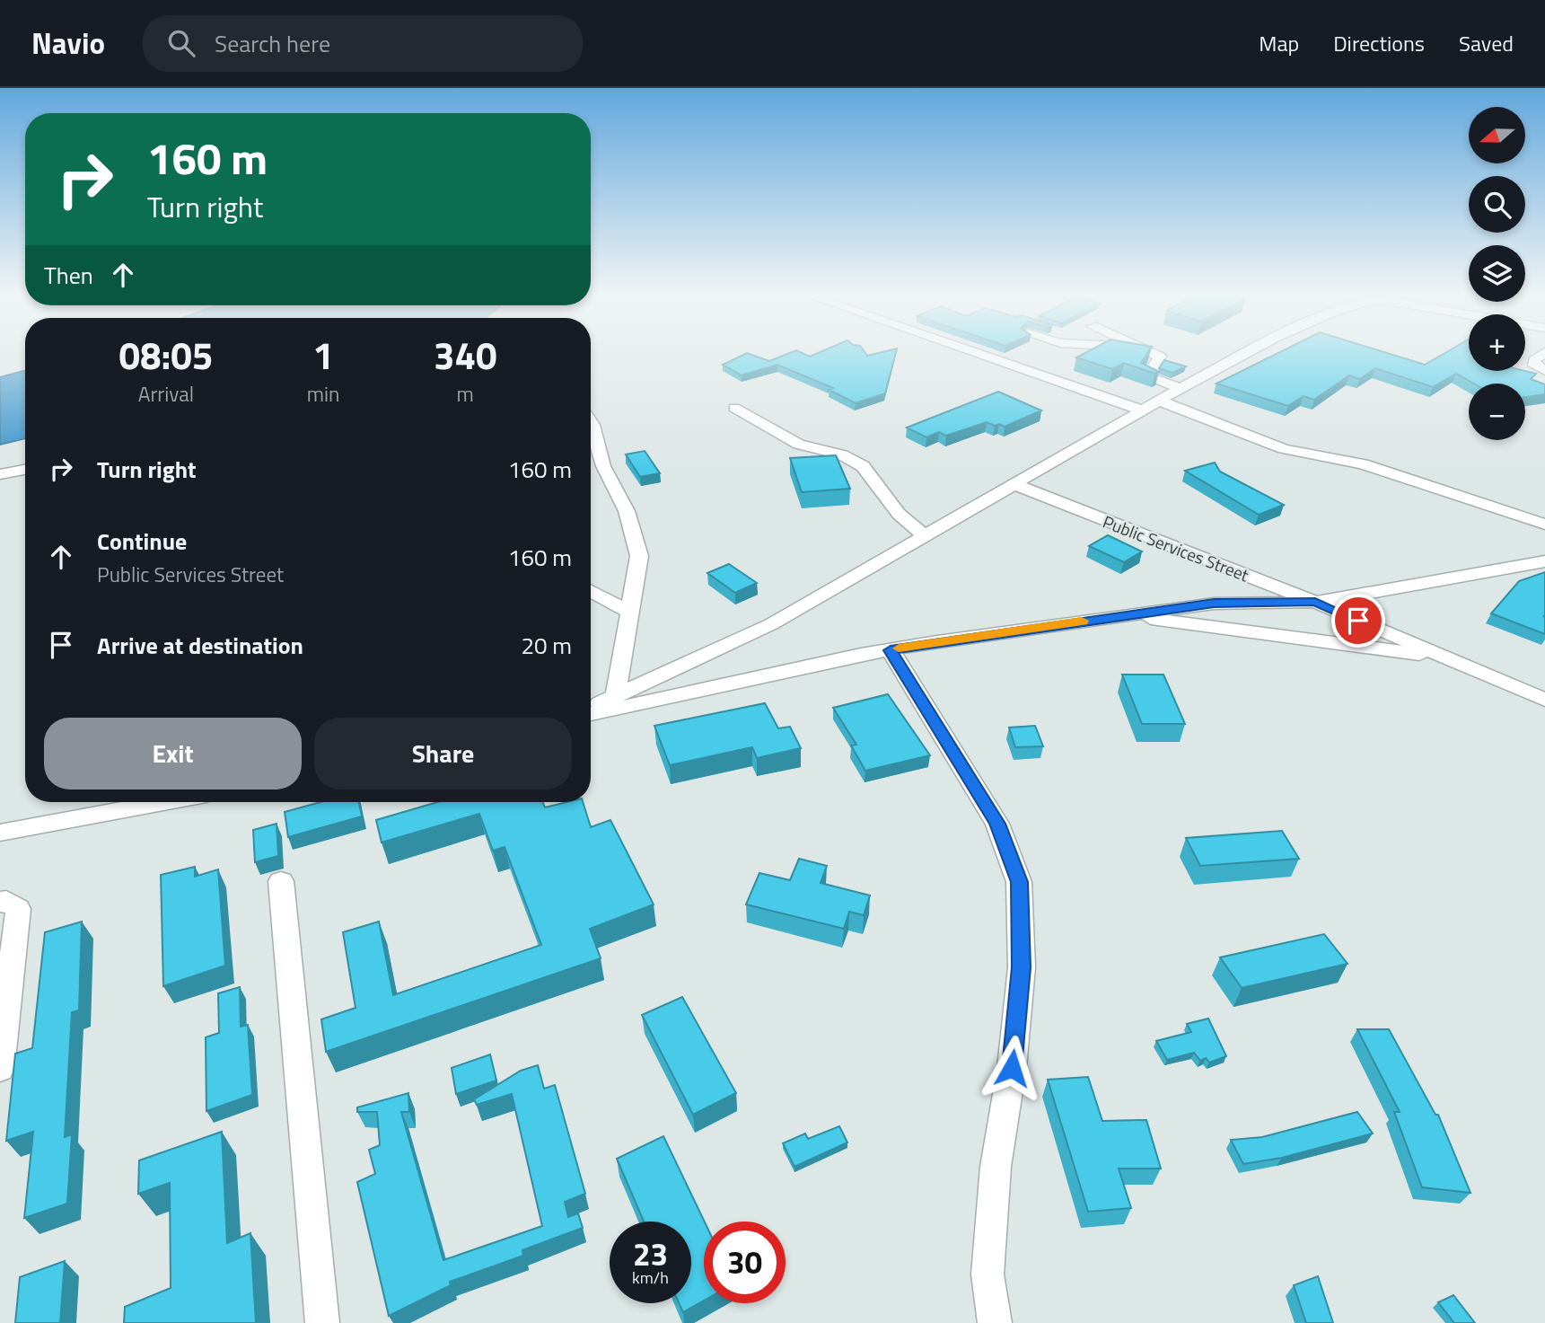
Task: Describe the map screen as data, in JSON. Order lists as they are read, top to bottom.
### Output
{
  "streets": {
    "street": ["Public Services Street"]
  },
  "north": "left",
  "page": {
    "header": "Navio",
    "search": "Search here",
    "nav": ["Map", "Directions", "Saved"],
    "map_buttons": ["+", "−"],
    "turn": ["160 m", "Turn right"],
    "then": "Then",
    "eta": [
      "08:05",
      "Arrival",
      "1",
      "min",
      "340",
      "m"
    ],
    "list": [
      {
        "name": "Turn right",
        "value": "160 m"
      },
      {
        "name": "Continue",
        "note": "Public Services Street",
        "value": "160 m"
      },
      {
        "name": "Arrive at destination",
        "value": "20 m"
      }
    ],
    "buttons": ["Exit", "Share"],
    "speed": "23 km/h",
    "limit": "30"
  }
}
